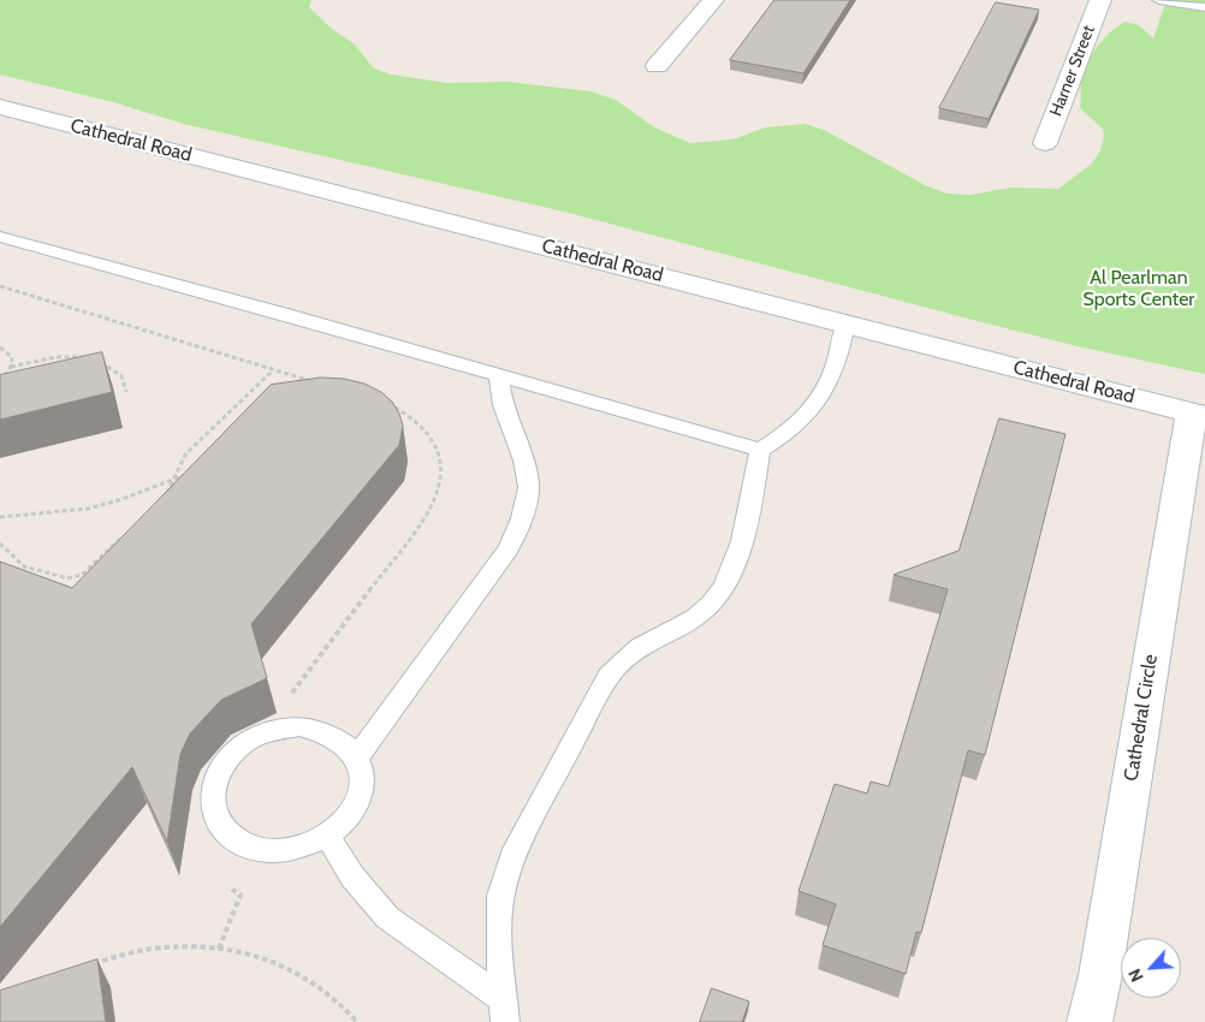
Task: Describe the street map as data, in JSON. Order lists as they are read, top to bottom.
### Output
{
  "streets": {
    "street": ["Harner Street", "Cathedral Road", "Cathedral Circle"]
  },
  "crossings": [
    ["Cathedral Road", "Cathedral Circle"]
  ],
  "parks": ["Al Pearlman Sports Center"],
  "north": "bottom left"
}
